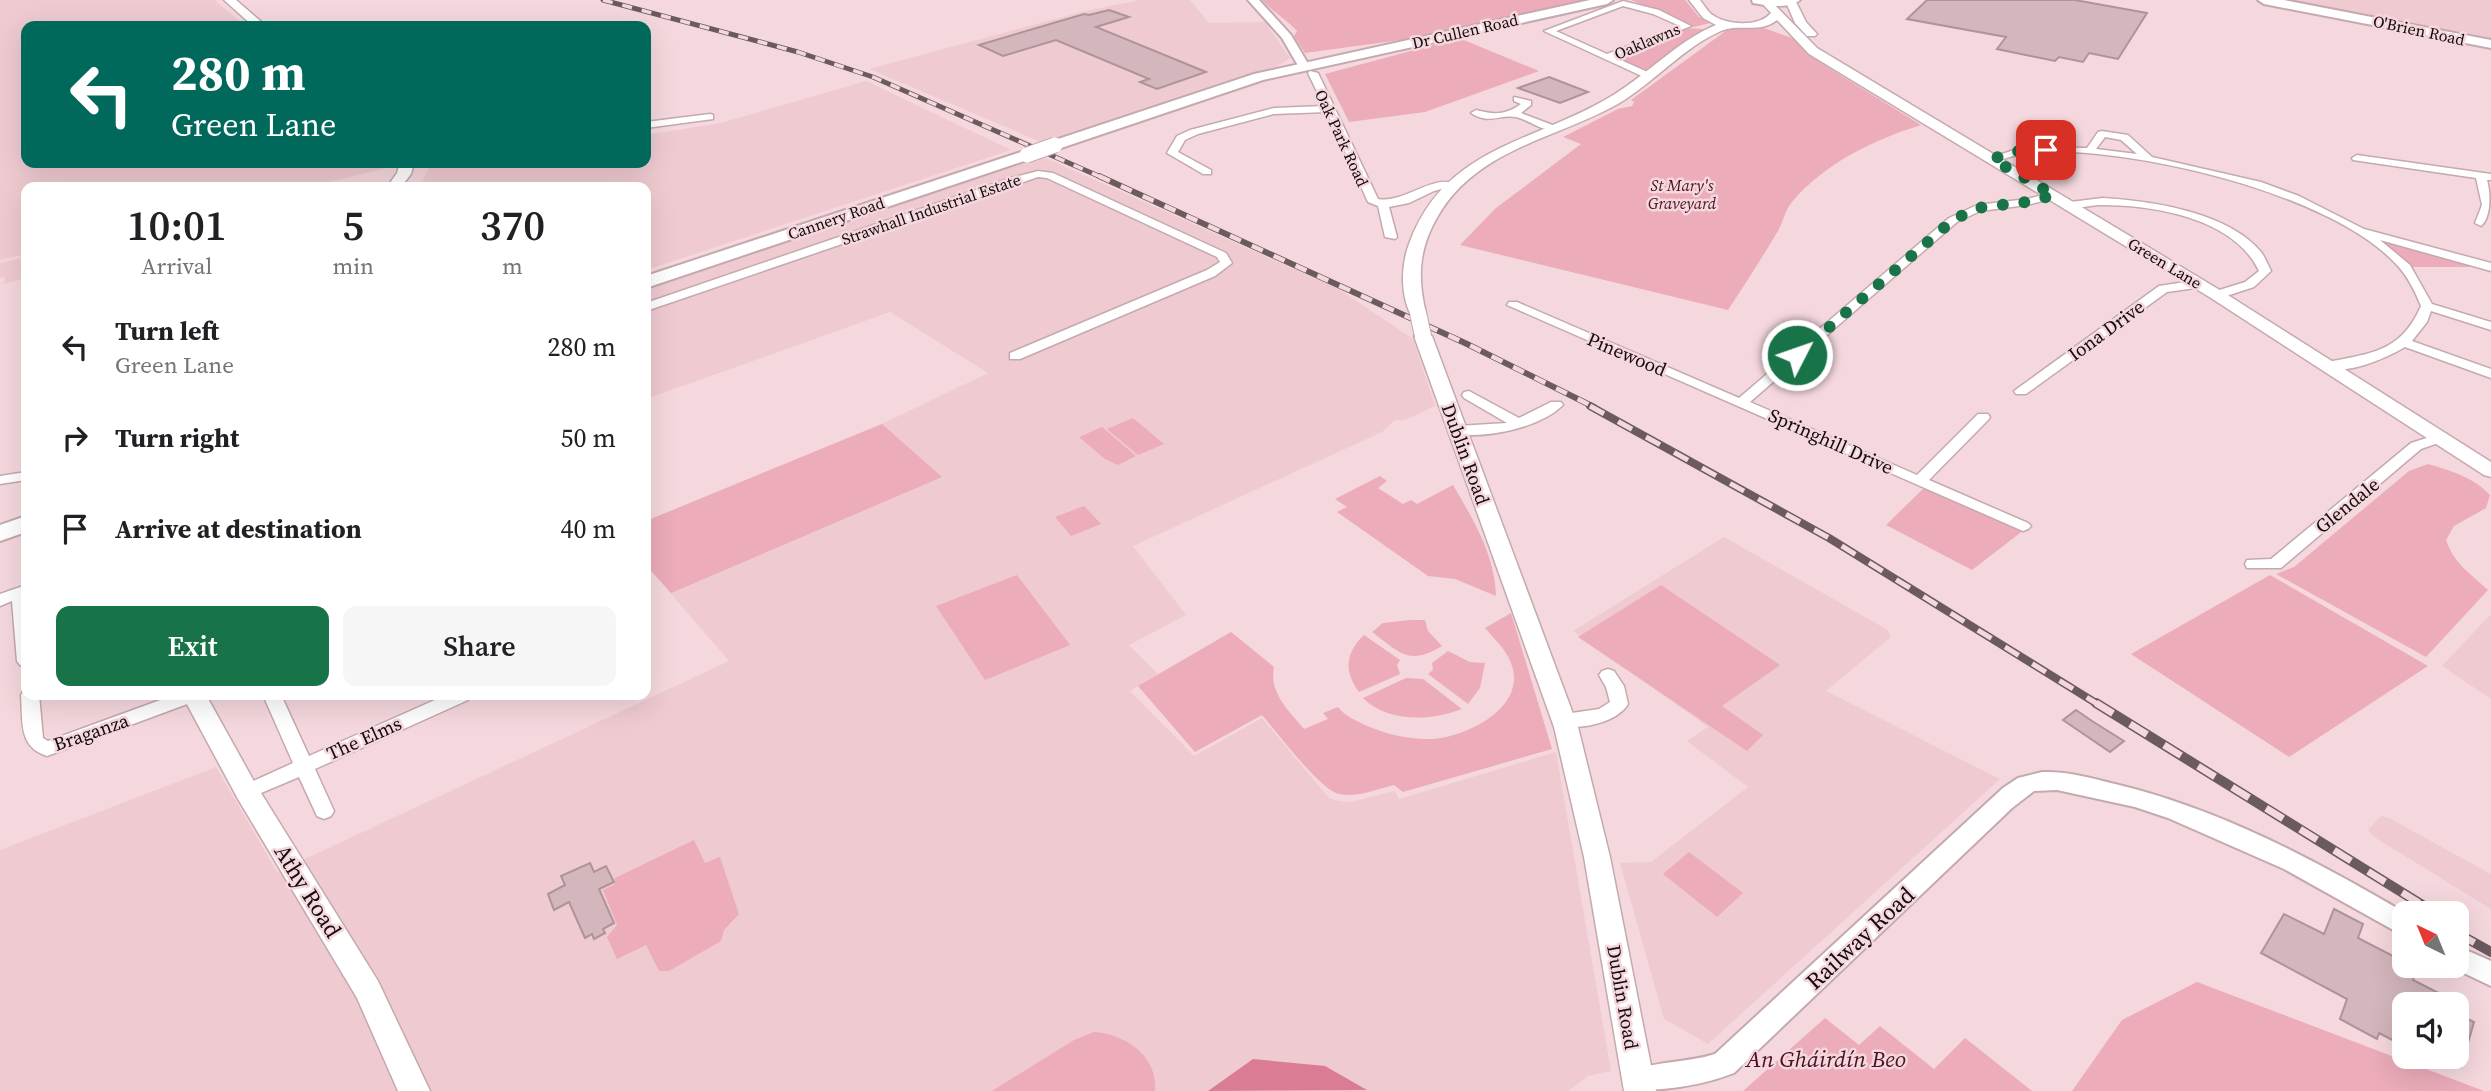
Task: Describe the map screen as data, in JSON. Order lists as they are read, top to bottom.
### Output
{
  "streets": {
    "main road": [
      "O'Brien Road",
      "Dr Cullen Road",
      "Cannery Road",
      "Green Lane",
      "Dublin Road",
      "Athy Road"
    ],
    "street": [
      "Oaklawns",
      "Oak Park Road",
      "Strawhall Industrial Estate",
      "Iona Drive",
      "Pinewood",
      "Springhill Drive",
      "Glendale",
      "Braganza",
      "The Elms",
      "Railway Road"
    ]
  },
  "crossings": [
    ["Dr Cullen Road", "Oak Park Road"],
    ["Dr Cullen Road", "Cannery Road"],
    ["Oaklawns", "Dublin Road"],
    ["Oak Park Road", "Cannery Road"],
    ["Oak Park Road", "Dublin Road"],
    ["Green Lane", "Iona Drive"],
    ["Green Lane", "Glendale"],
    ["Pinewood", "Springhill Drive"],
    ["Dublin Road", "Railway Road"],
    ["The Elms", "Athy Road"]
  ],
  "parks": ["St Mary's Graveyard", "An Gháirdín Beo"],
  "north": "top left",
  "page": {
    "turn": ["280 m", "Green Lane"],
    "eta": [
      "10:01",
      "Arrival",
      "5",
      "min",
      "370",
      "m"
    ],
    "list": [
      {
        "name": "Turn left",
        "note": "Green Lane",
        "value": "280 m"
      },
      {
        "name": "Turn right",
        "value": "50 m"
      },
      {
        "name": "Arrive at destination",
        "value": "40 m"
      }
    ],
    "buttons": ["Exit", "Share"]
  }
}
